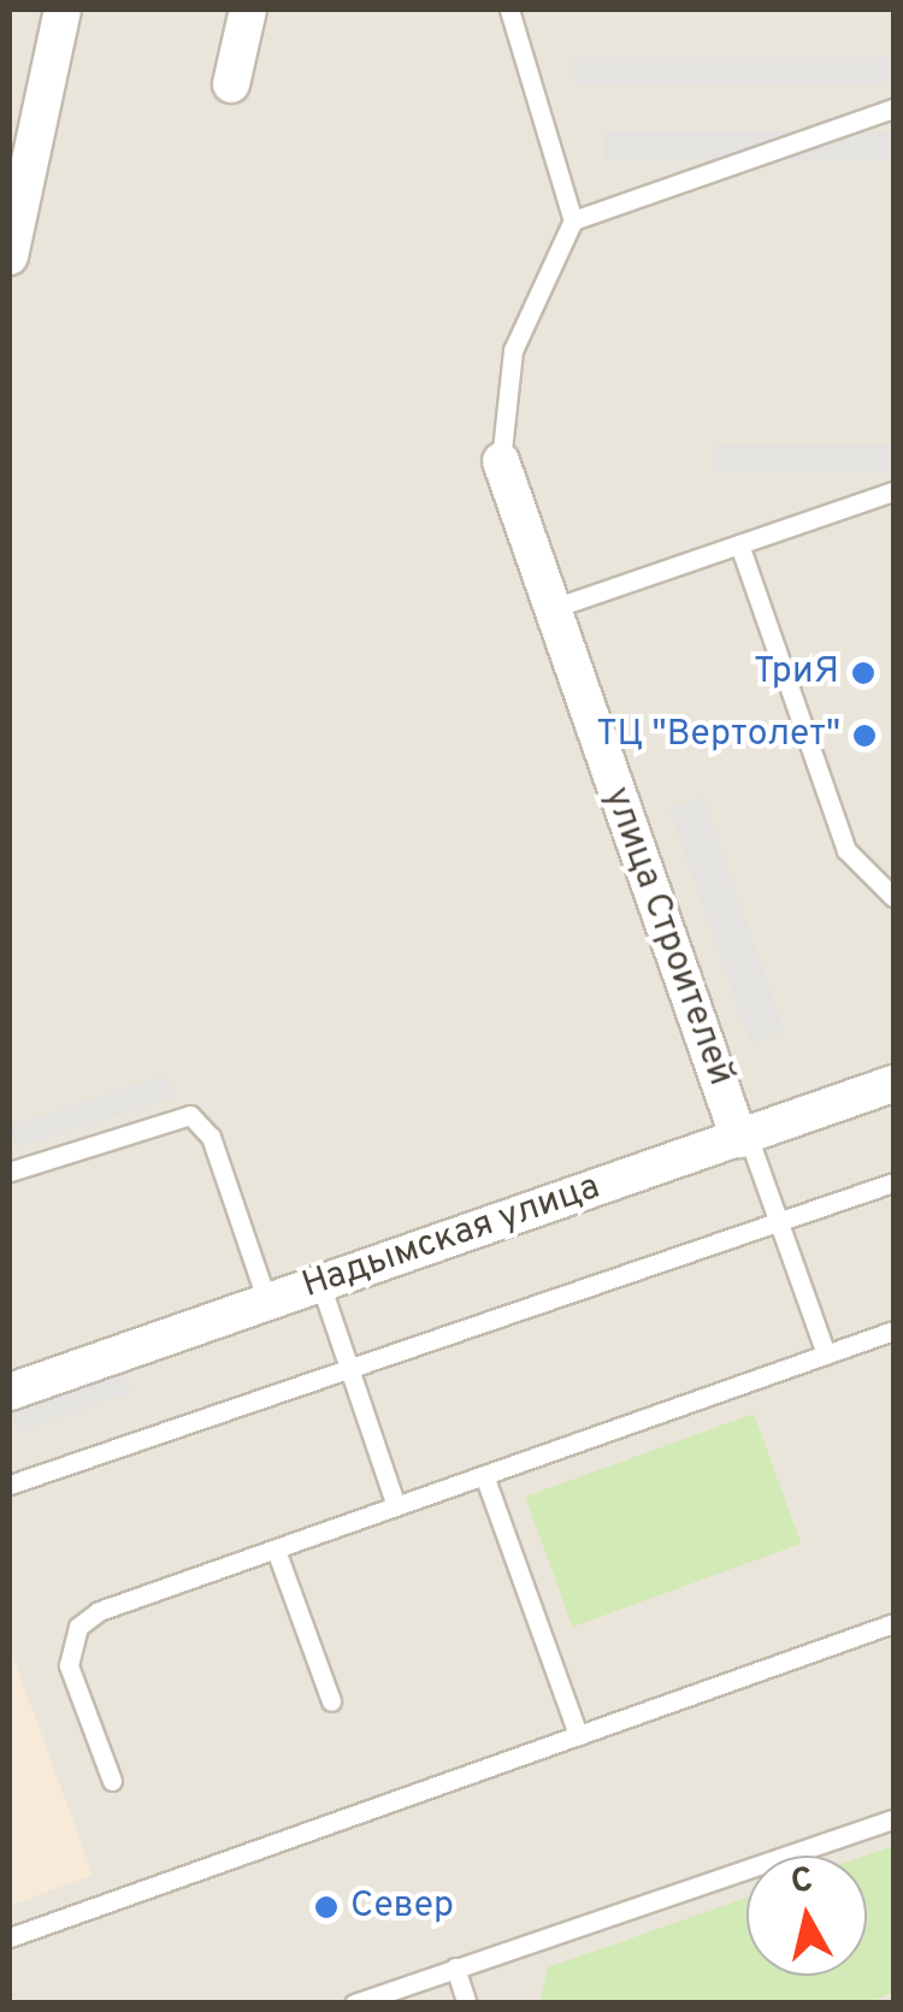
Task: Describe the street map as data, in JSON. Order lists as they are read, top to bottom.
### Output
{
  "streets": {
    "street": ["улица Строителей", "Надымская улица"]
  },
  "crossings": [
    ["улица Строителей", "Надымская улица"]
  ],
  "places": ["ТриЯ", "ТЦ \"Вертолет\"", "Север"],
  "north": "top"
}
